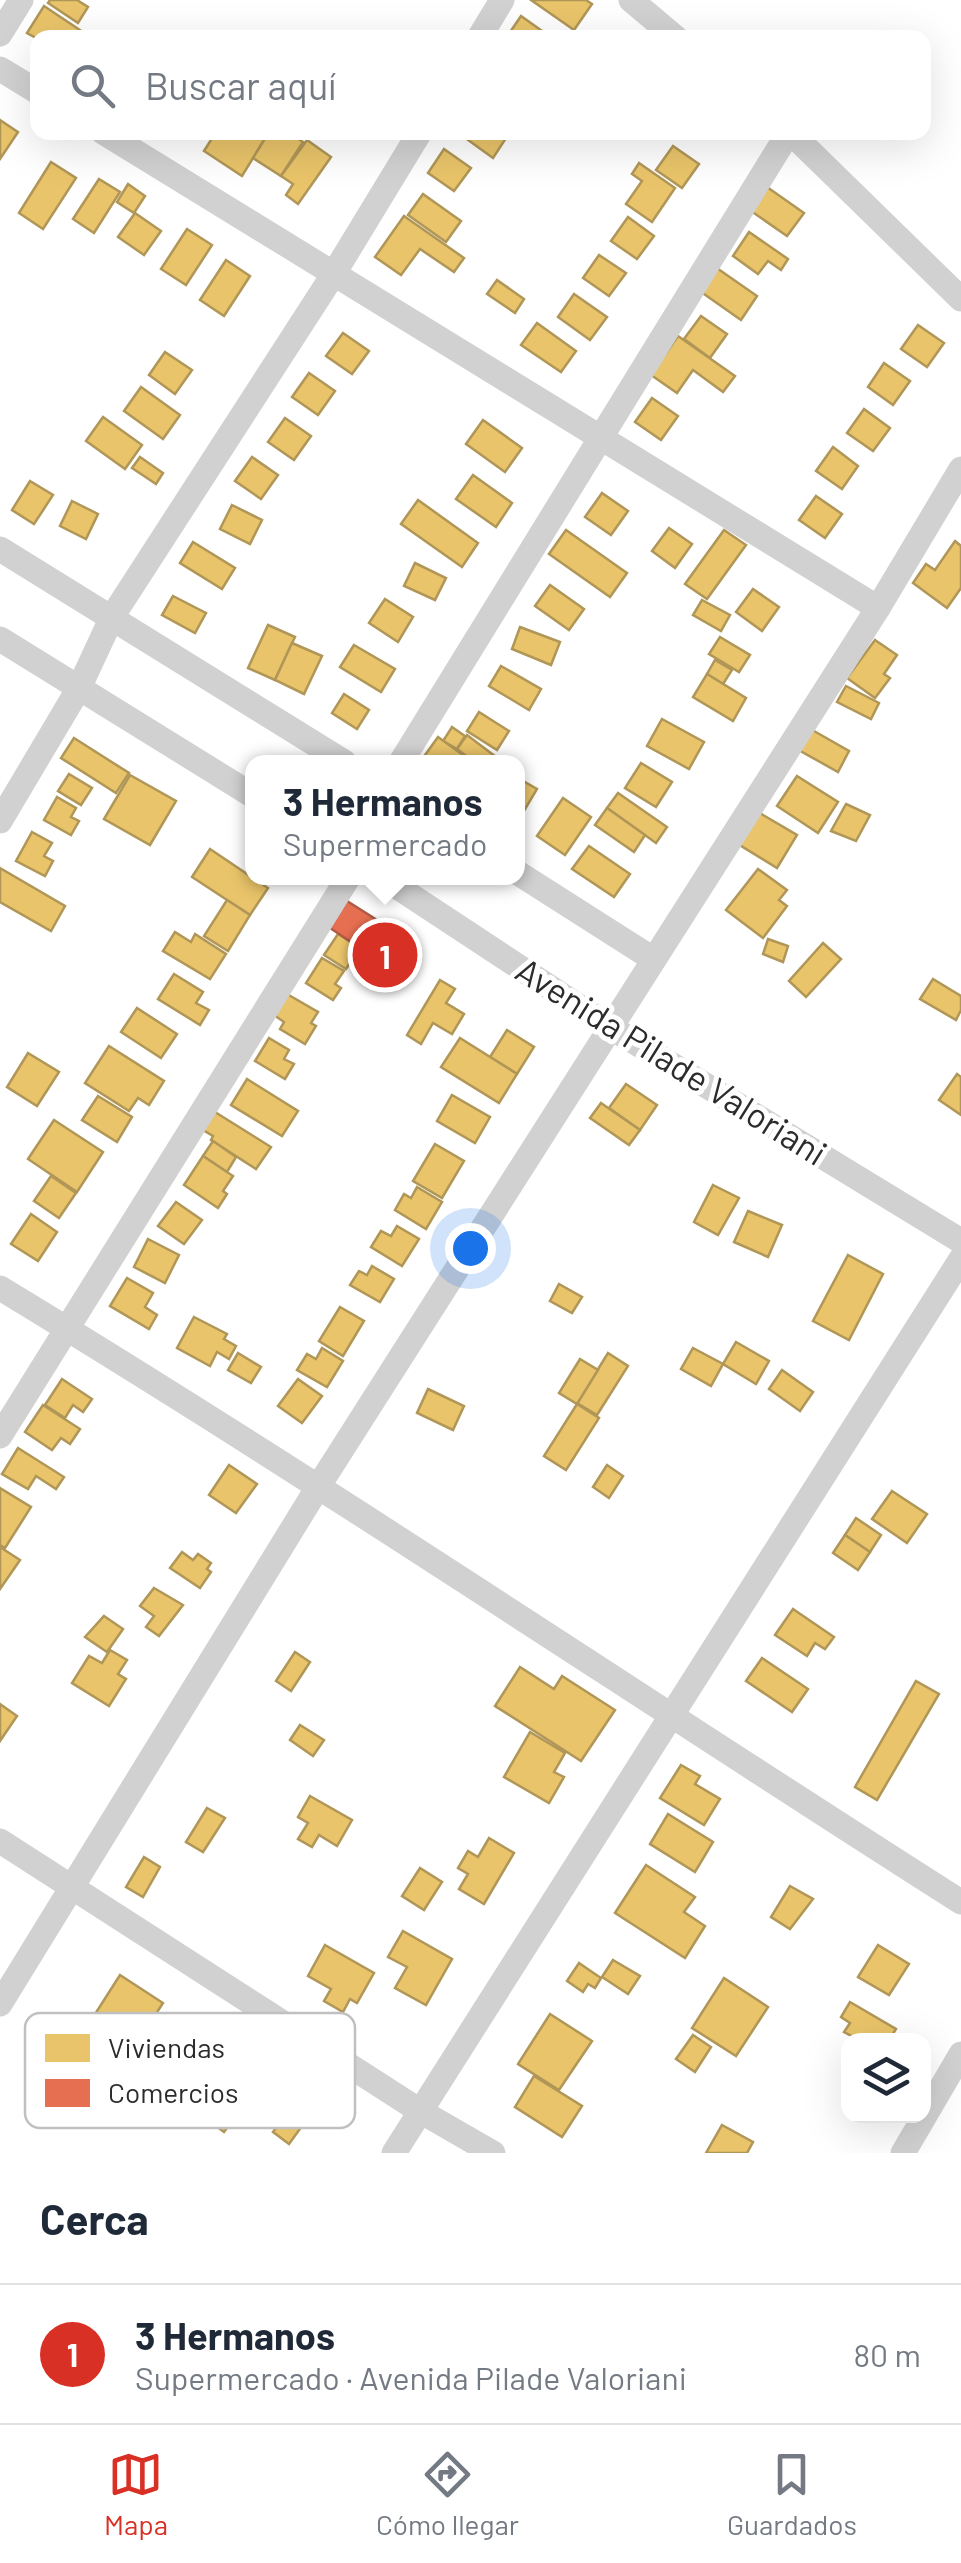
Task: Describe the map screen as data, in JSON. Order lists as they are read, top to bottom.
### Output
{
  "streets": {
    "street": ["Avenida Pilade Valoriani"]
  },
  "legend": ["Viviendas", "Comercios"],
  "page": {
    "search": "Buscar aquí",
    "popup": ["3 Hermanos", "Supermercado"],
    "pins": "1",
    "heading": "Cerca",
    "list": [
      {
        "mark": "1",
        "name": "3 Hermanos",
        "note": "Supermercado · Avenida Pilade Valoriani",
        "value": "80 m"
      }
    ],
    "nav": ["Mapa", "Cómo llegar", "Guardados"]
  }
}
